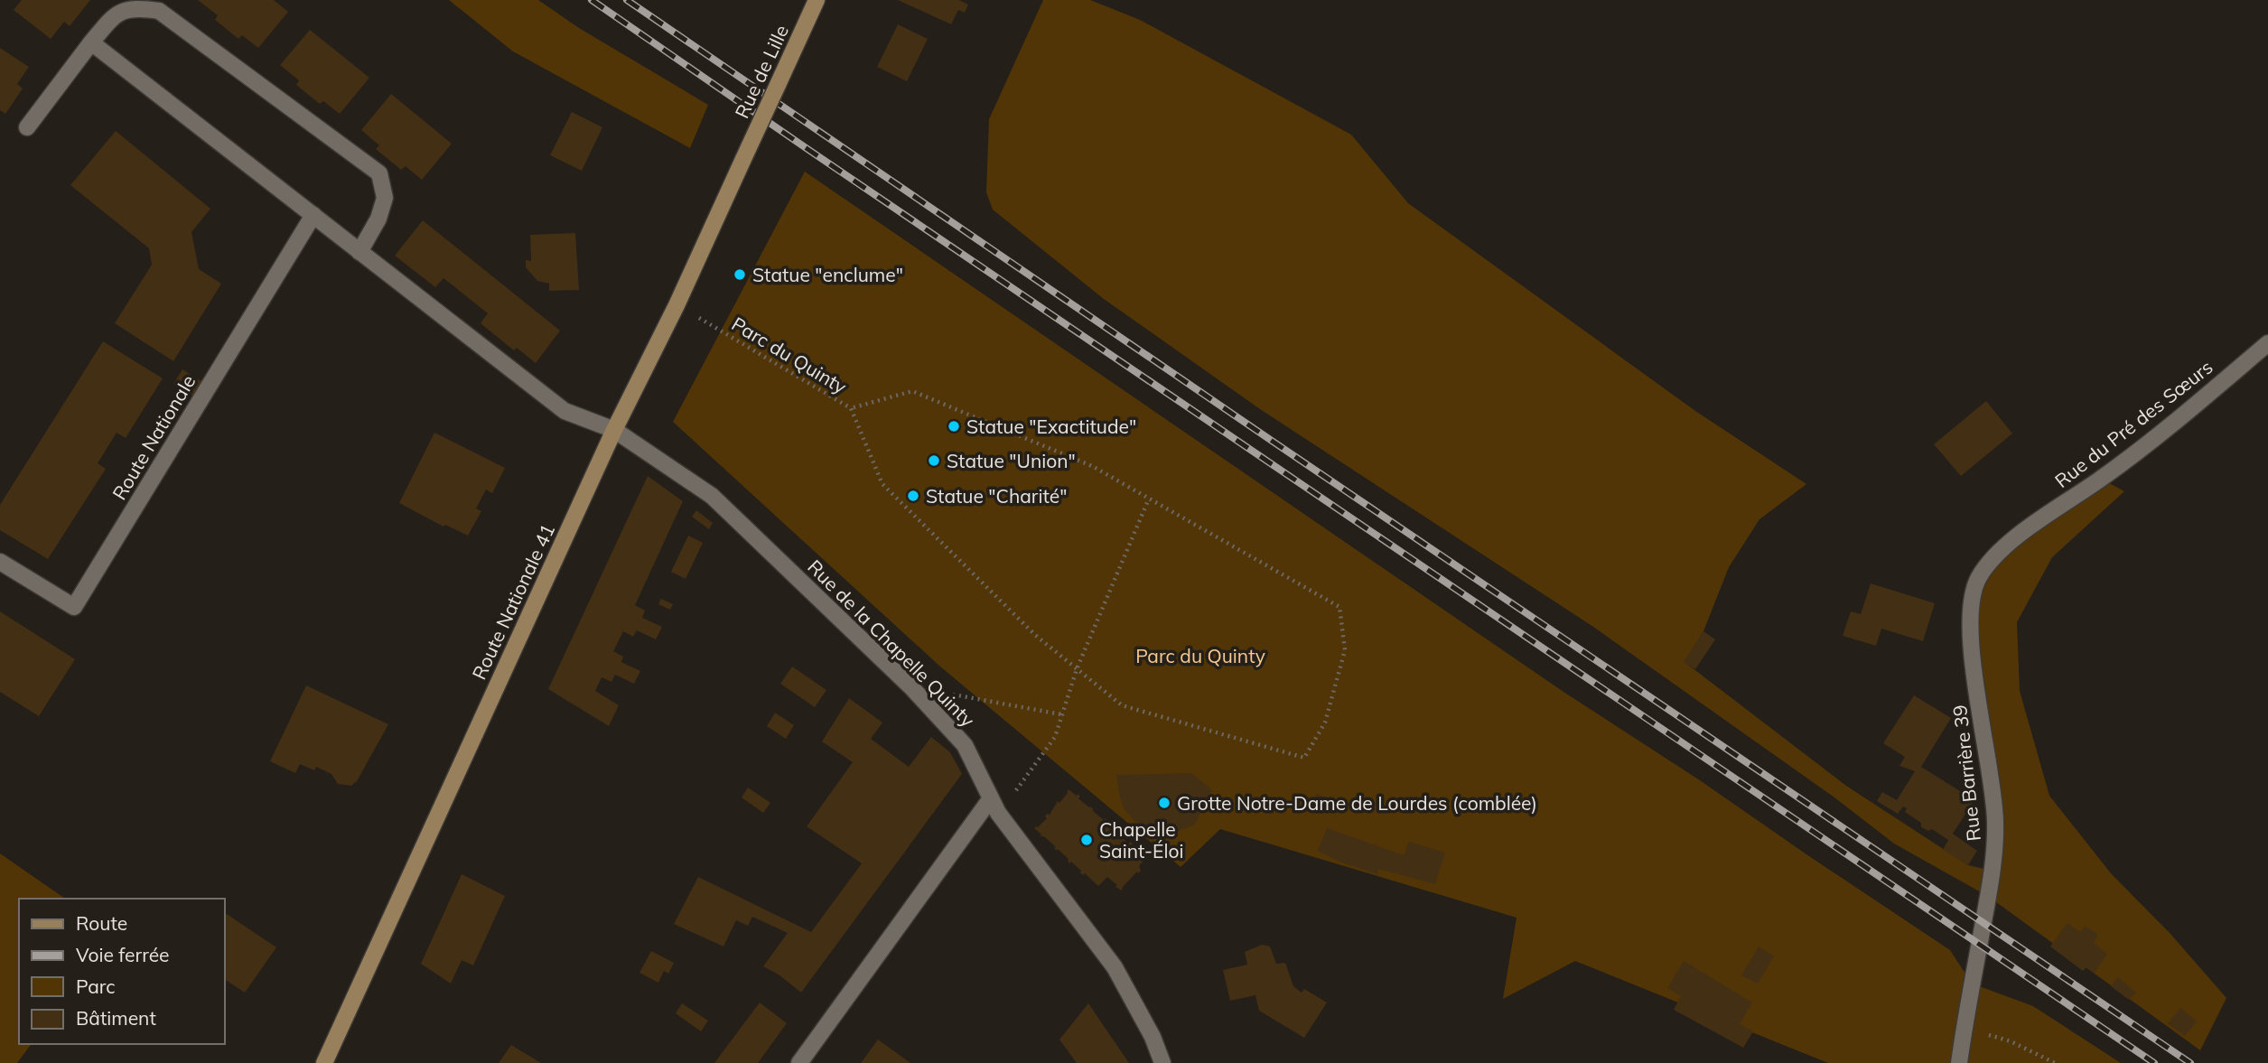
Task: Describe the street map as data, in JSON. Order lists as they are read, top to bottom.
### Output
{
  "streets": {
    "main road": ["Rue de Lille", "Route Nationale 41"],
    "street": [
      "Rue du Pré des Sœurs",
      "Route Nationale",
      "Rue de la Chapelle Quinty",
      "Rue Barrière 39"
    ],
    "path": ["Parc du Quinty"]
  },
  "crossings": [
    ["Rue de Lille", "Route Nationale 41"],
    ["Rue du Pré des Sœurs", "Rue Barrière 39"],
    ["Route Nationale 41", "Rue de la Chapelle Quinty"]
  ],
  "parks": ["Parc du Quinty"],
  "places": [
    "Statue \"enclume\"",
    "Statue \"Exactitude\"",
    "Statue \"Union\"",
    "Statue \"Charité\"",
    "Grotte Notre-Dame de Lourdes (comblée)",
    "Chapelle Saint-Éloi"
  ],
  "legend": [
    "Route",
    "Voie ferrée",
    "Parc",
    "Bâtiment"
  ]
}
